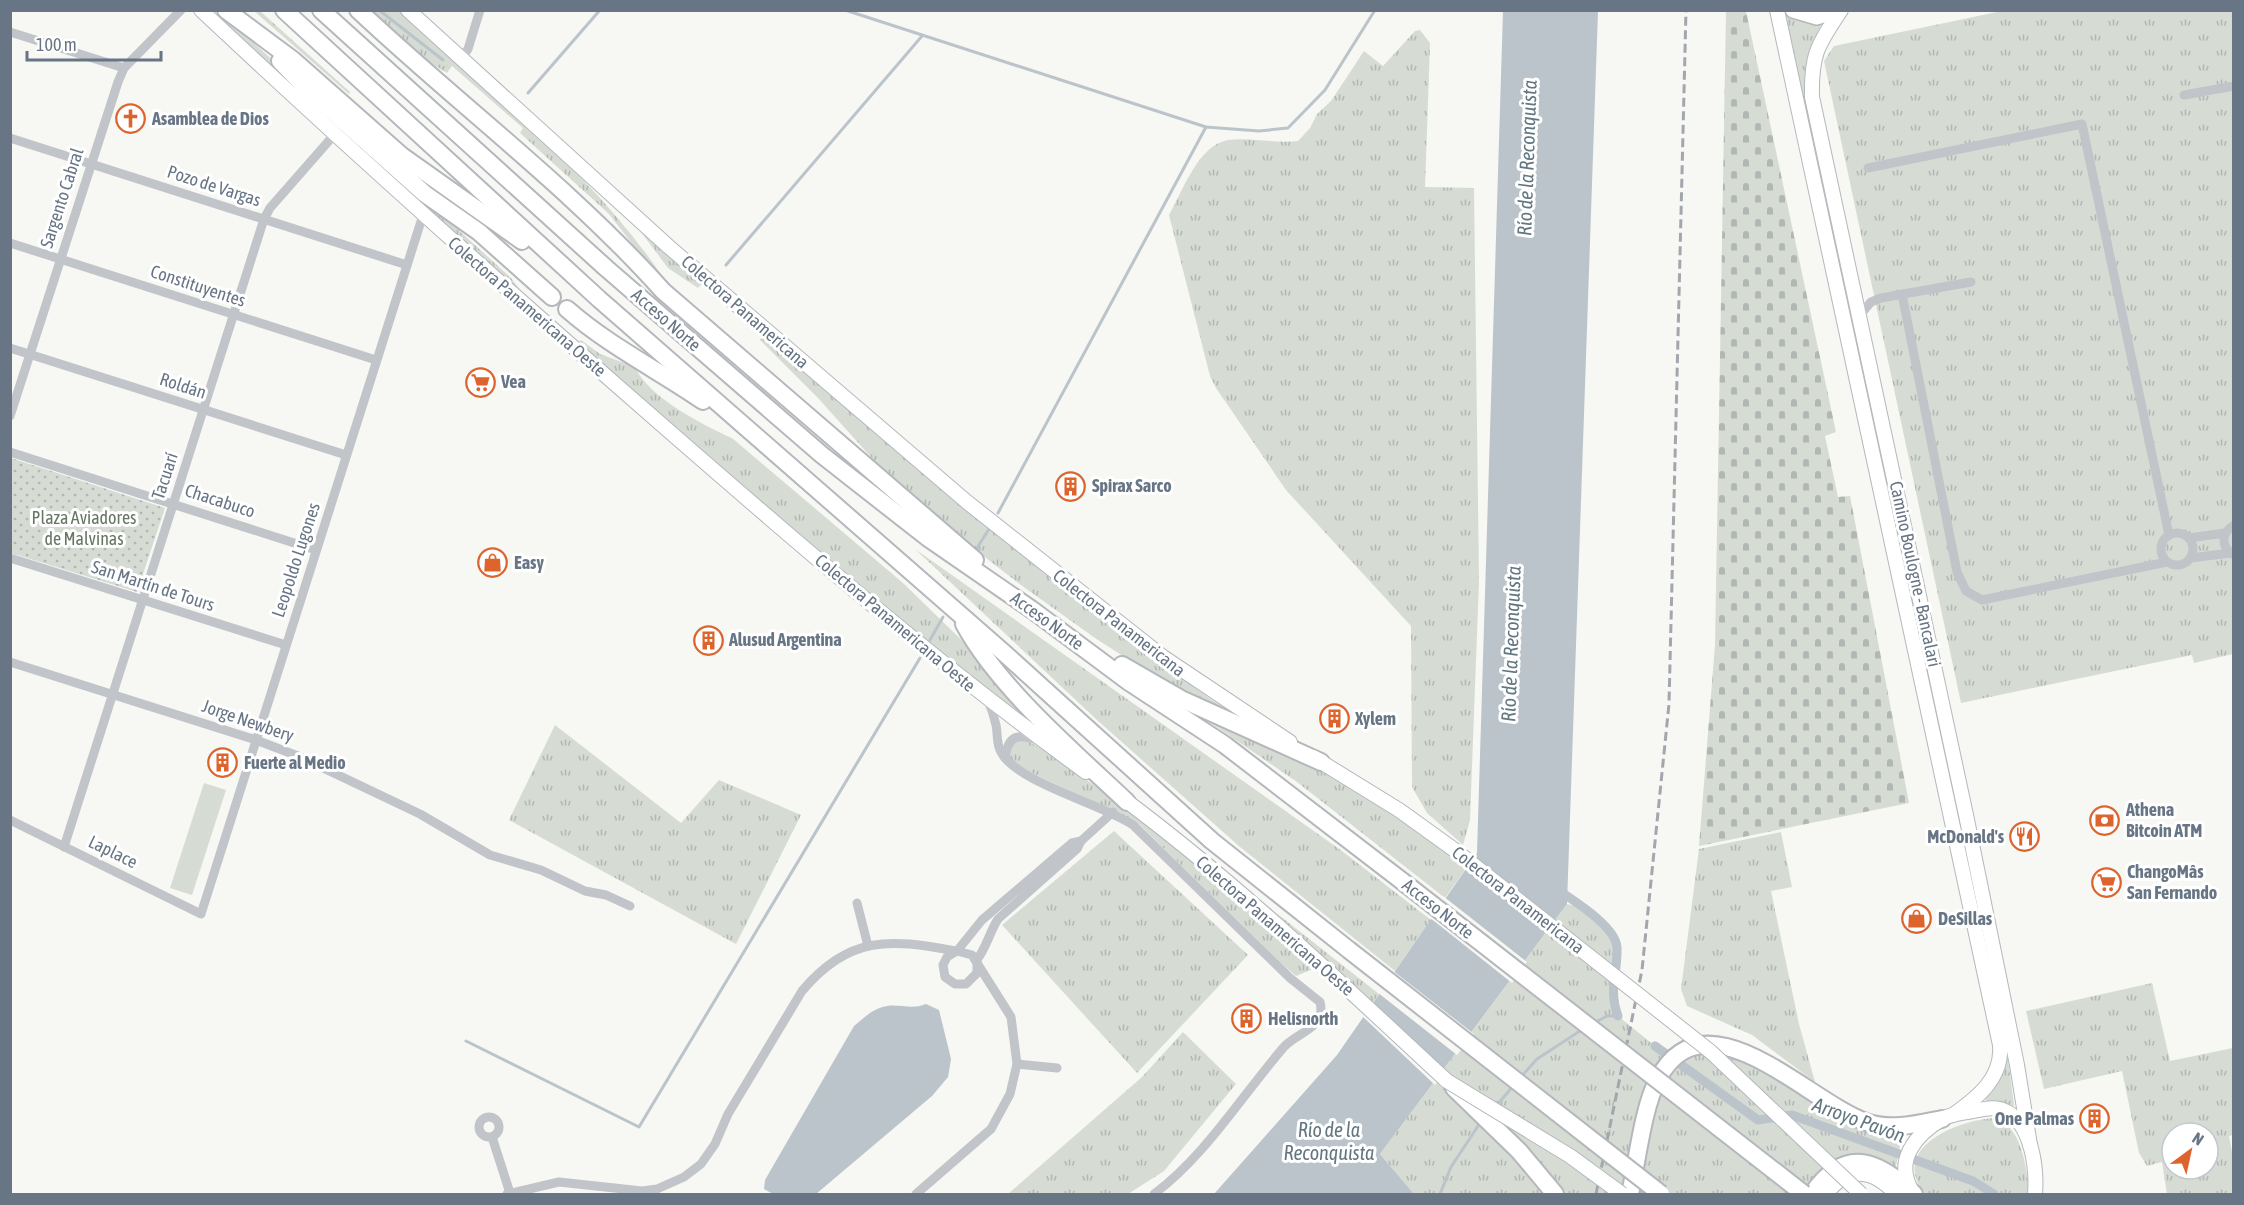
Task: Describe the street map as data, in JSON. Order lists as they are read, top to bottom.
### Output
{
  "streets": {
    "highway": ["Acceso Norte"],
    "main road": ["Colectora Panamericana Oeste", "Colectora Panamericana", "Camino Boulogne - Bancalari"],
    "street": [
      "Pozo de Vargas",
      "Sargento Cabral",
      "Constituyentes",
      "Roldán",
      "Tacuarí",
      "Chacabuco",
      "Leopoldo Lugones",
      "San Martín de Tours",
      "Jorge Newbery",
      "Laplace"
    ]
  },
  "crossings": [
    ["Pozo de Vargas", "Sargento Cabral"],
    ["Pozo de Vargas", "Tacuarí"],
    ["Pozo de Vargas", "Leopoldo Lugones"],
    ["Sargento Cabral", "Constituyentes"],
    ["Sargento Cabral", "Roldán"],
    ["Constituyentes", "Tacuarí"],
    ["Constituyentes", "Leopoldo Lugones"],
    ["Colectora Panamericana Oeste", "Tacuarí"],
    ["Colectora Panamericana Oeste", "Leopoldo Lugones"],
    ["Roldán", "Tacuarí"],
    ["Roldán", "Leopoldo Lugones"],
    ["Tacuarí", "Chacabuco"],
    ["Tacuarí", "San Martín de Tours"],
    ["Tacuarí", "Jorge Newbery"],
    ["Tacuarí", "Laplace"],
    ["Chacabuco", "Leopoldo Lugones"],
    ["Leopoldo Lugones", "San Martín de Tours"],
    ["Leopoldo Lugones", "Jorge Newbery"],
    ["Leopoldo Lugones", "Laplace"]
  ],
  "water": ["Río de la Reconquista", "Arroyo Pavón"],
  "parks": ["Plaza Aviadores de Malvinas"],
  "places": {
    "church": ["Asamblea de Dios"],
    "supermarket": ["Vea", "ChangoMâs San Fernando"],
    "building": [
      "Spirax Sarco",
      "Alusud Argentina",
      "Xylem",
      "Fuerte al Medio",
      "Helisnorth",
      "One Palmas"
    ],
    "shop": ["Easy", "DeSillas"],
    "bank": ["Athena Bitcoin ATM"],
    "restaurant": ["McDonald's"]
  },
  "scale_bar": "100 m",
  "north": "top right"
}
